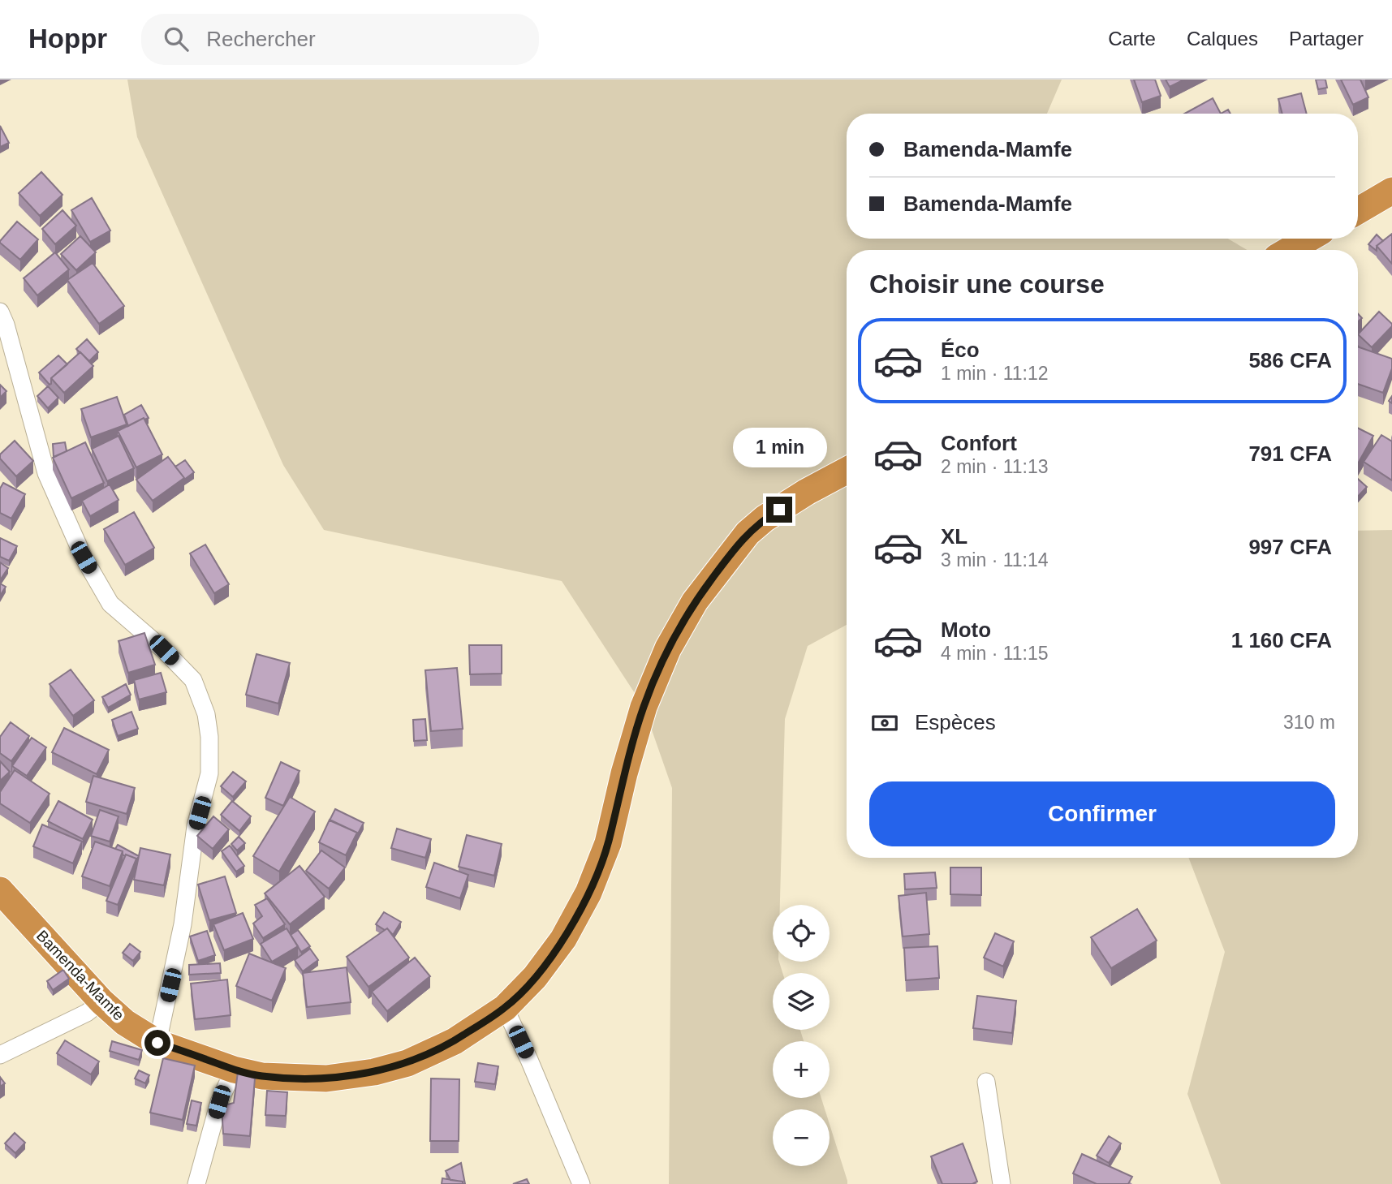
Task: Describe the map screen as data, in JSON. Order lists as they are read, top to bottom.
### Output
{
  "streets": {
    "highway": ["Bamenda-Mamfe"]
  },
  "page": {
    "header": "Hoppr",
    "search": "Rechercher",
    "nav": ["Carte", "Calques", "Partager"],
    "banner": ["Bamenda-Mamfe", "Bamenda-Mamfe"],
    "heading": "Choisir une course",
    "list": [
      {
        "name": "Éco",
        "note": "1 min · 11:12",
        "value": "586 CFA"
      },
      {
        "name": "Confort",
        "note": "2 min · 11:13",
        "value": "791 CFA"
      },
      {
        "name": "XL",
        "note": "3 min · 11:14",
        "value": "997 CFA"
      },
      {
        "name": "Moto",
        "note": "4 min · 11:15",
        "value": "1 160 CFA"
      }
    ],
    "bubble": "1 min",
    "pay": ["Espèces", "310 m"],
    "buttons": "Confirmer",
    "map_buttons": ["+", "−"]
  }
}
